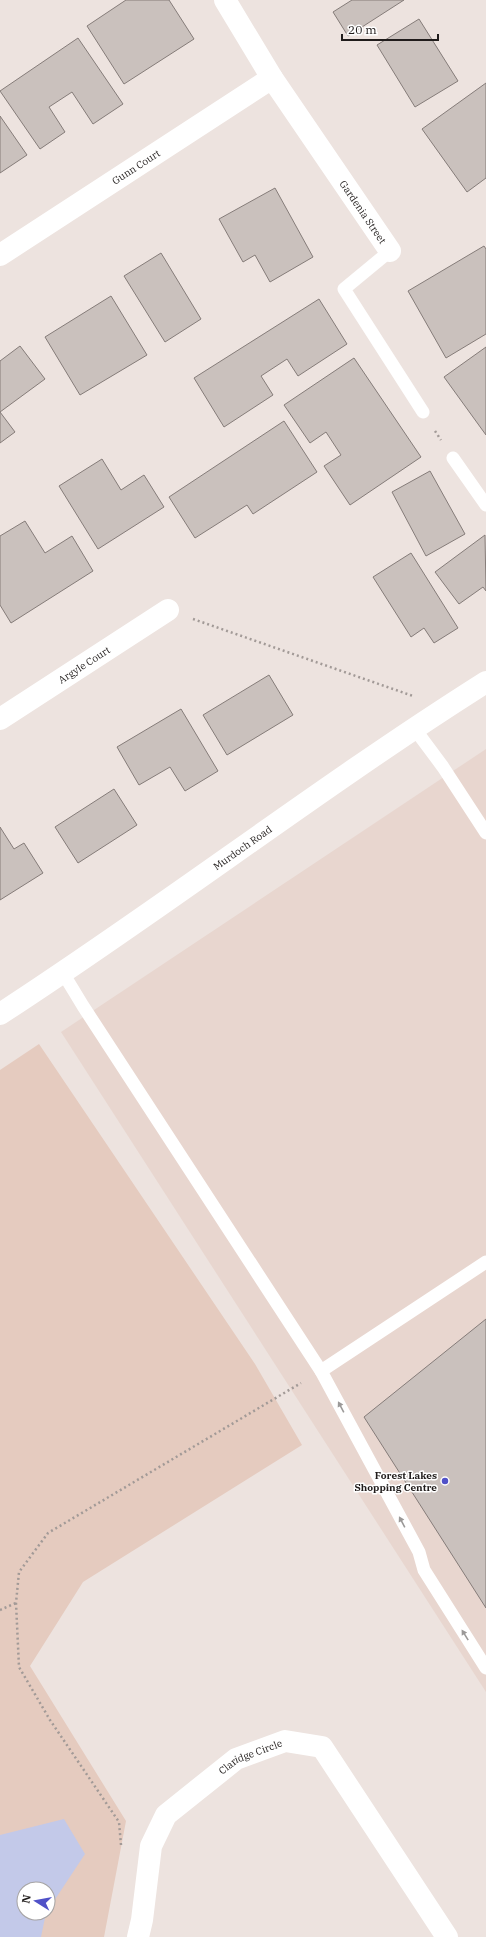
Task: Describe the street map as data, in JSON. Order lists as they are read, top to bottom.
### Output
{
  "streets": {
    "street": [
      "Gunn Court",
      "Gardenia Street",
      "Argyle Court",
      "Murdoch Road",
      "Claridge Circle"
    ]
  },
  "crossings": [
    ["Gunn Court", "Gardenia Street"]
  ],
  "places": ["Forest Lakes Shopping Centre"],
  "scale_bar": "20 m",
  "north": "left"
}
